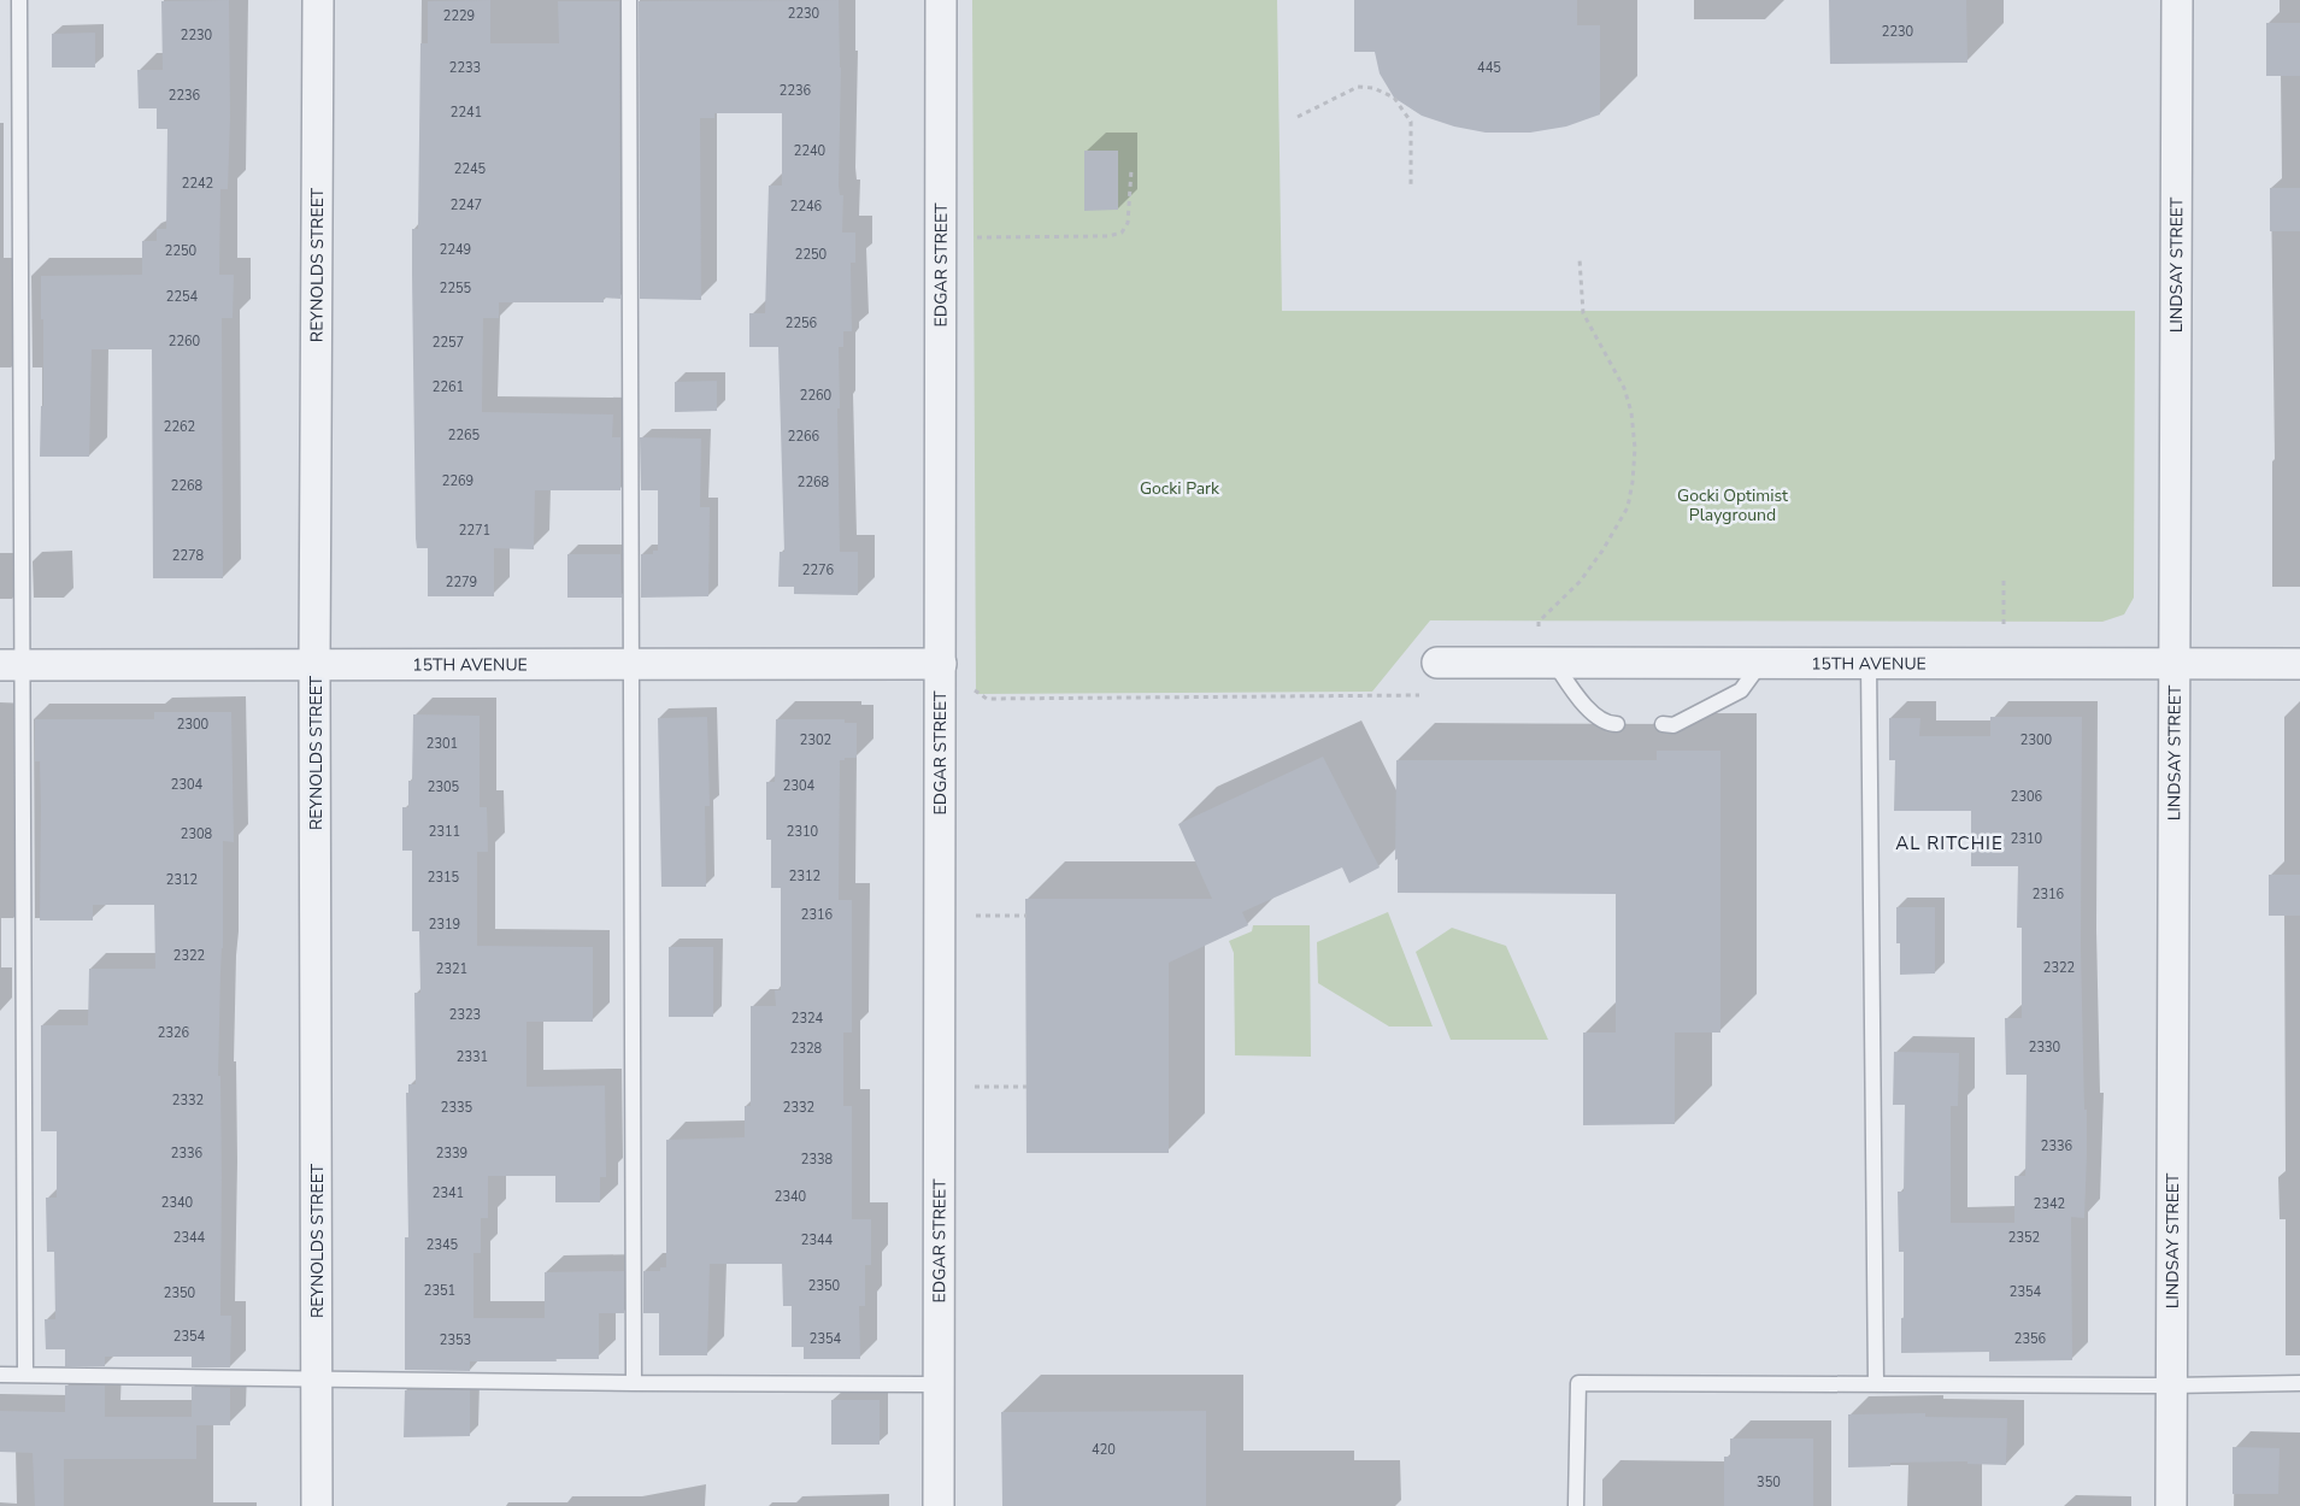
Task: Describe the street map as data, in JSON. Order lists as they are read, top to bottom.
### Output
{
  "streets": {
    "street": [
      "REYNOLDS STREET",
      "EDGAR STREET",
      "LINDSAY STREET",
      "15TH AVENUE"
    ]
  },
  "crossings": [
    ["REYNOLDS STREET", "15TH AVENUE"],
    ["EDGAR STREET", "15TH AVENUE"],
    ["LINDSAY STREET", "15TH AVENUE"]
  ],
  "districts": ["AL RITCHIE"],
  "parks": ["Gocki Park", "Gocki Optimist Playground"],
  "house_numbers": [
    "2230",
    "2229",
    "2230",
    "2230",
    "2233",
    "445",
    "2236",
    "2236",
    "2241",
    "2240",
    "2245",
    "2242",
    "2247",
    "2246",
    "2249",
    "2250",
    "2250",
    "2255",
    "2254",
    "2256",
    "2260",
    "2257",
    "2261",
    "2260",
    "2262",
    "2265",
    "2266",
    "2269",
    "2268",
    "2268",
    "2271",
    "2278",
    "2276",
    "2279",
    "2300",
    "2302",
    "2300",
    "2301",
    "2304",
    "2304",
    "2305",
    "2306",
    "2311",
    "2310",
    "2308",
    "2310",
    "2312",
    "2315",
    "2312",
    "2316",
    "2316",
    "2319",
    "2322",
    "2322",
    "2321",
    "2323",
    "2324",
    "2326",
    "2330",
    "2328",
    "2331",
    "2332",
    "2335",
    "2332",
    "2336",
    "2336",
    "2339",
    "2338",
    "2341",
    "2340",
    "2340",
    "2342",
    "2344",
    "2352",
    "2344",
    "2345",
    "2350",
    "2351",
    "2354",
    "2350",
    "2354",
    "2354",
    "2356",
    "2353",
    "420",
    "350"
  ]
}
